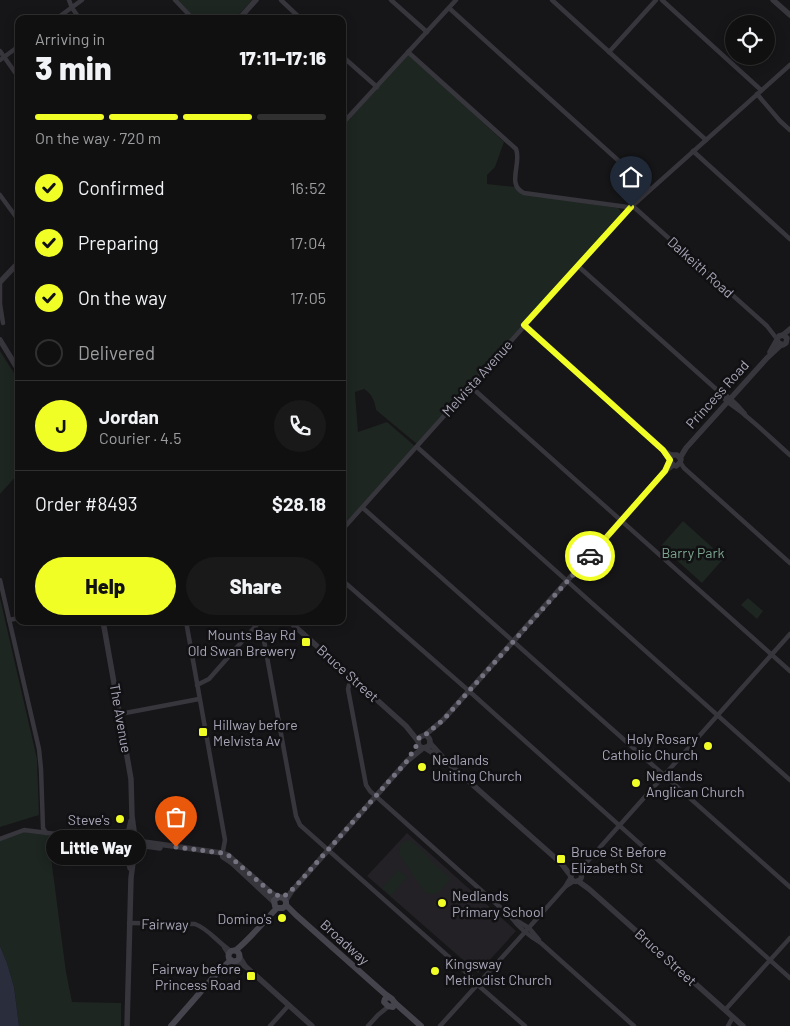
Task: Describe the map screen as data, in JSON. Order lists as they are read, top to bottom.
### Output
{
  "streets": {
    "main road": ["Broadway"],
    "street": [
      "Dalkeith Road",
      "Melvista Avenue",
      "Princess Road",
      "Bruce Street",
      "The Avenue",
      "Fairway"
    ]
  },
  "crossings": [
    ["Dalkeith Road", "Melvista Avenue"],
    ["Dalkeith Road", "Princess Road"],
    ["Princess Road", "Bruce Street"]
  ],
  "parks": ["Barry Park"],
  "places": {
    "transit": [
      "Mounts Bay Rd Old Swan Brewery",
      "Hillway before Melvista Av",
      "Bruce St Before Elizabeth St",
      "Fairway before Princess Road"
    ],
    "other": [
      "Holy Rosary Catholic Church",
      "Nedlands Uniting Church",
      "Nedlands Anglican Church",
      "Steve's",
      "Little Way",
      "Nedlands Primary School",
      "Domino's",
      "Kingsway Methodist Church"
    ]
  },
  "page": {
    "heading": ["3 min", "Arriving in", "17:11–17:16"],
    "panel": [
      "Jordan",
      "Courier · 4.5",
      "Order #8493",
      "$28.18"
    ],
    "bar": "On the way · 720 m",
    "list": [
      ["Confirmed", "16:52"],
      ["Preparing", "17:04"],
      ["On the way", "17:05"],
      "Delivered"
    ],
    "round": "J",
    "buttons": ["Help", "Share"],
    "bubble": "Little Way"
  }
}
